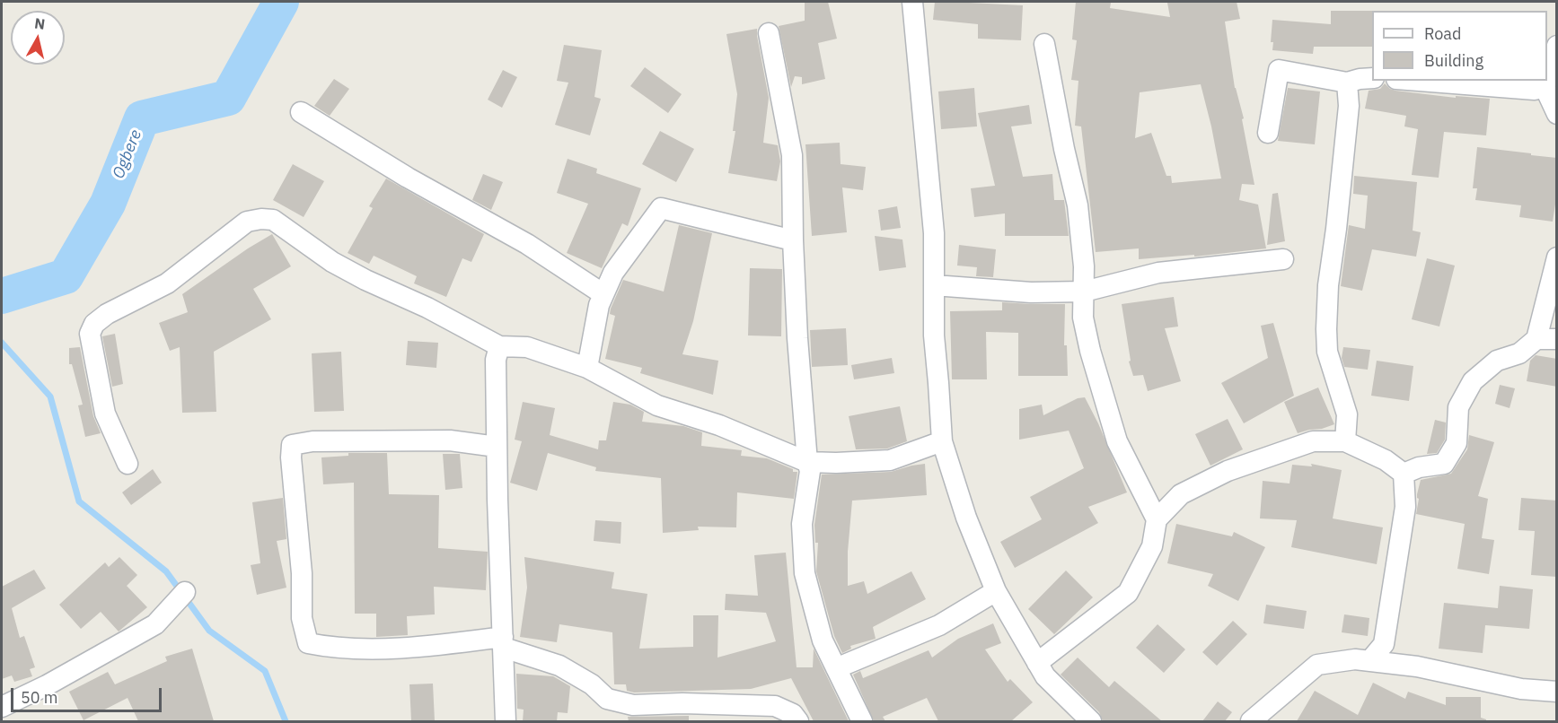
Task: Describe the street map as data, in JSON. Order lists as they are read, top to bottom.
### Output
{
  "water": ["Ogbere"],
  "legend": ["Road", "Building"],
  "scale_bar": "50 m",
  "north": "top"
}
